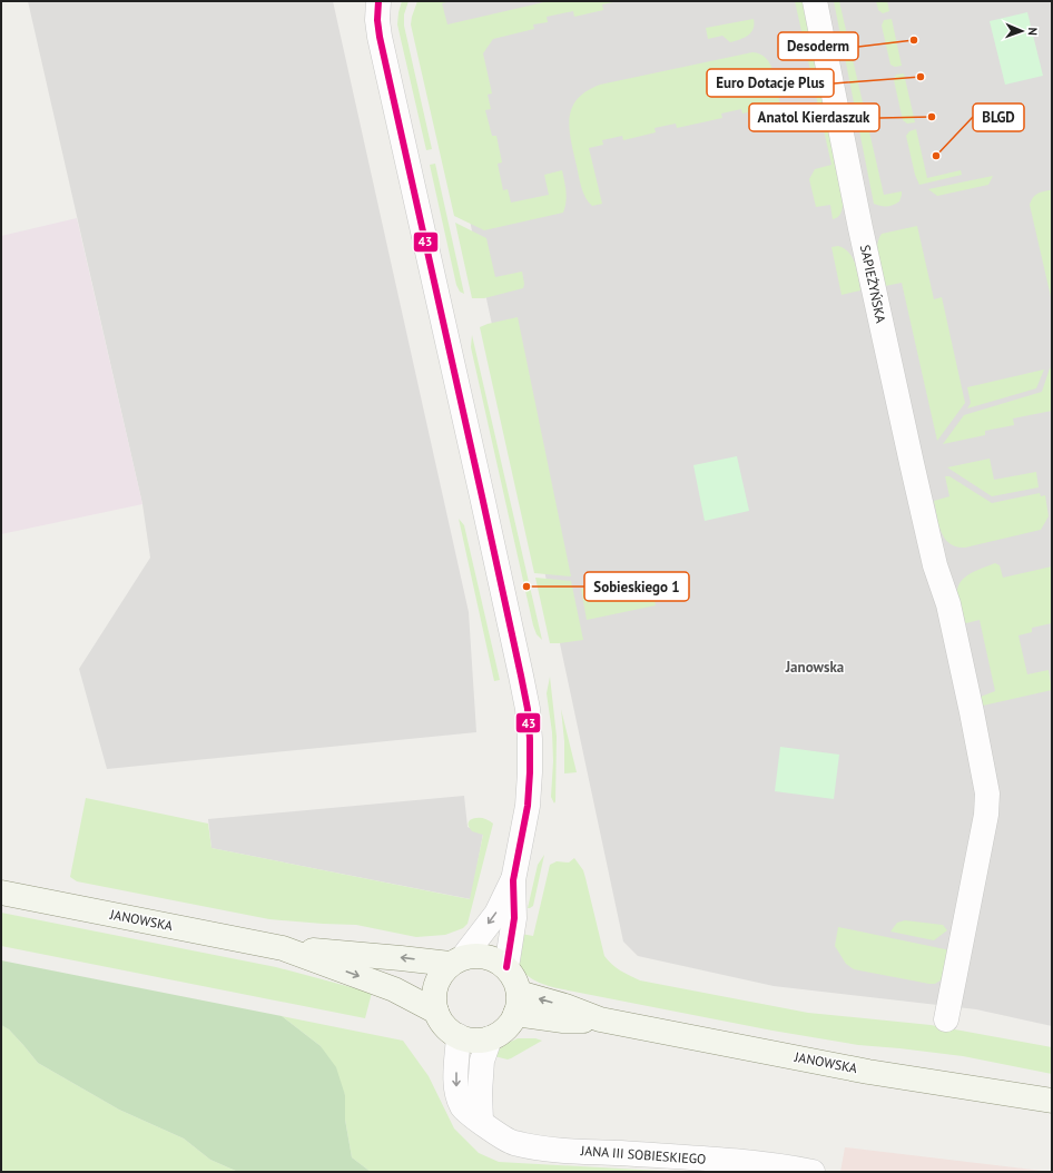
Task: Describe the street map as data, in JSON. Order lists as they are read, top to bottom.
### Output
{
  "streets": {
    "main road": ["JANOWSKA"],
    "street": ["SAPIEŻYŃSKA", "JANA III SOBIESKIEGO"]
  },
  "crossings": [
    ["JANOWSKA", "JANA III SOBIESKIEGO"]
  ],
  "districts": ["Janowska"],
  "places": [
    "Desoderm",
    "Euro Dotacje Plus",
    "Anatol Kierdaszuk",
    "BLGD",
    "Sobieskiego 1"
  ],
  "lines": ["transit line 43"],
  "north": "right"
}
